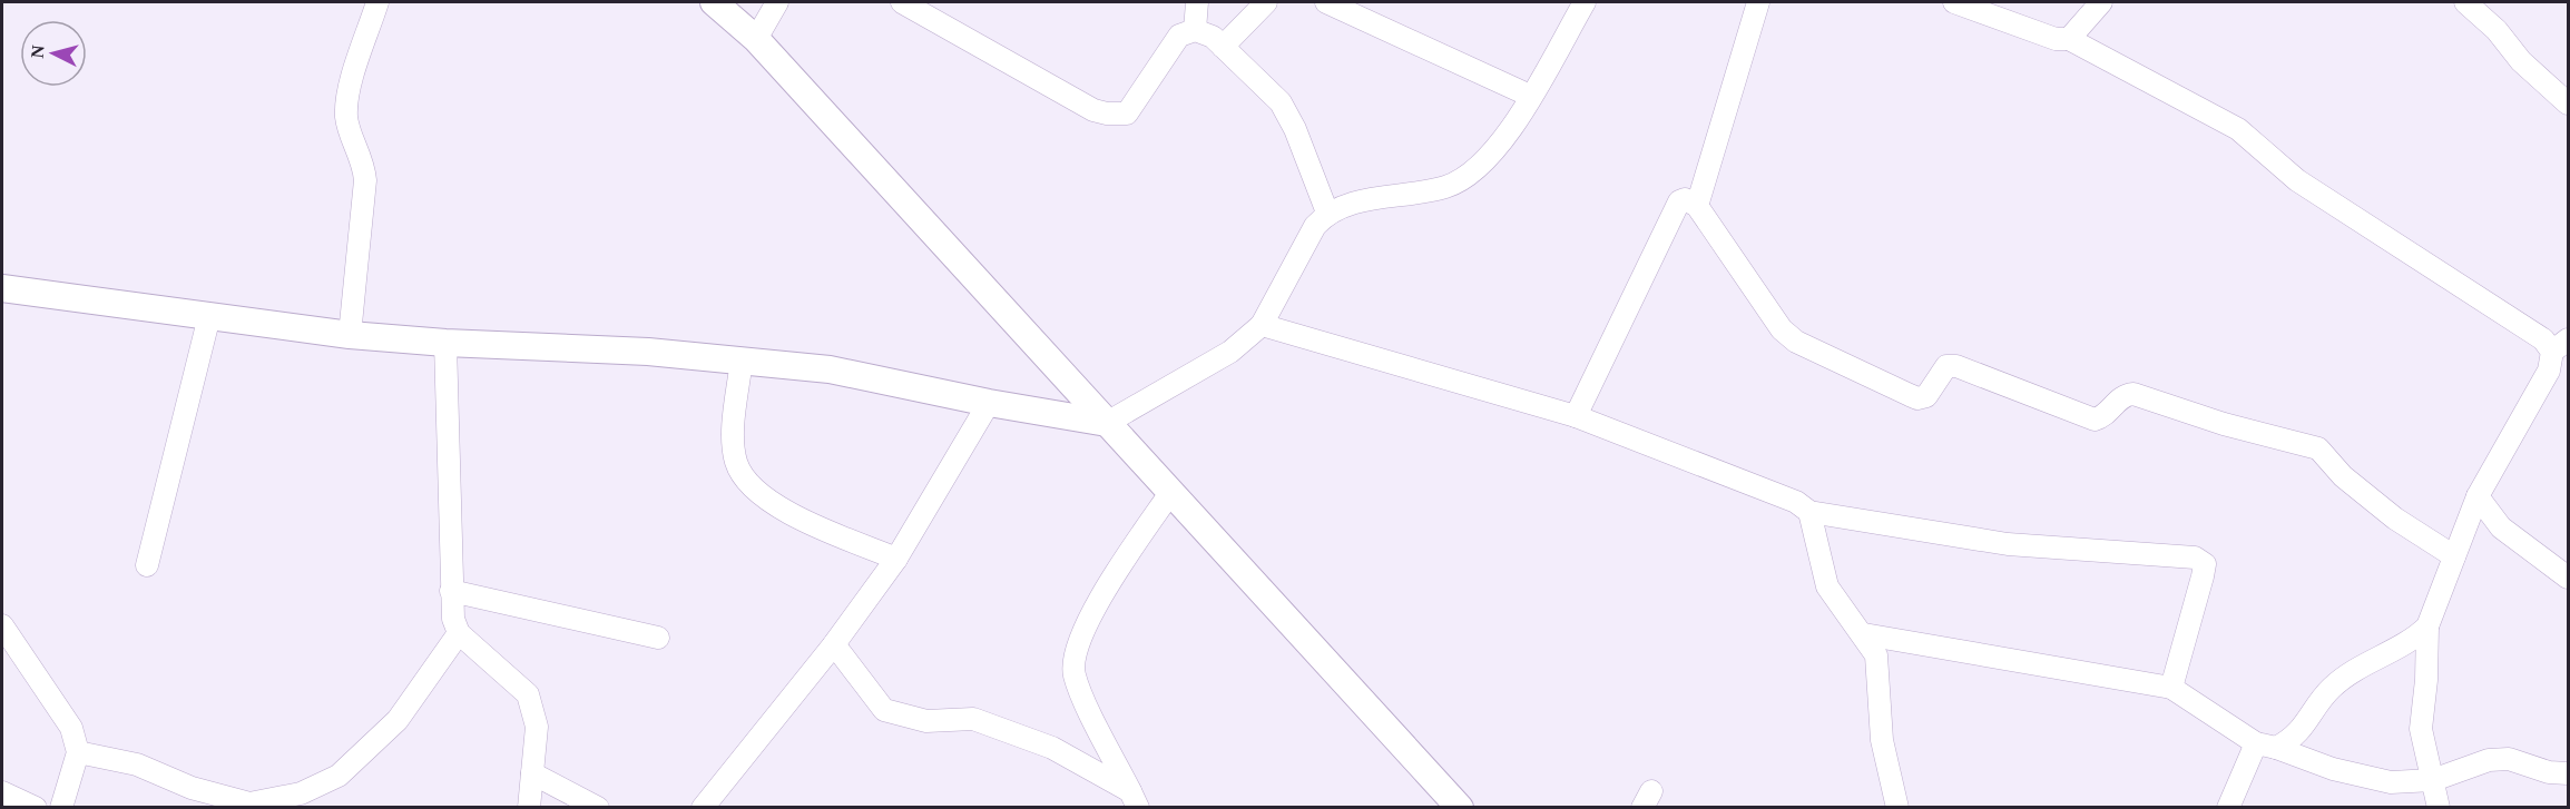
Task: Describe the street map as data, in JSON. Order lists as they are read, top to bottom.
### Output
{
  "north": "left"
}
